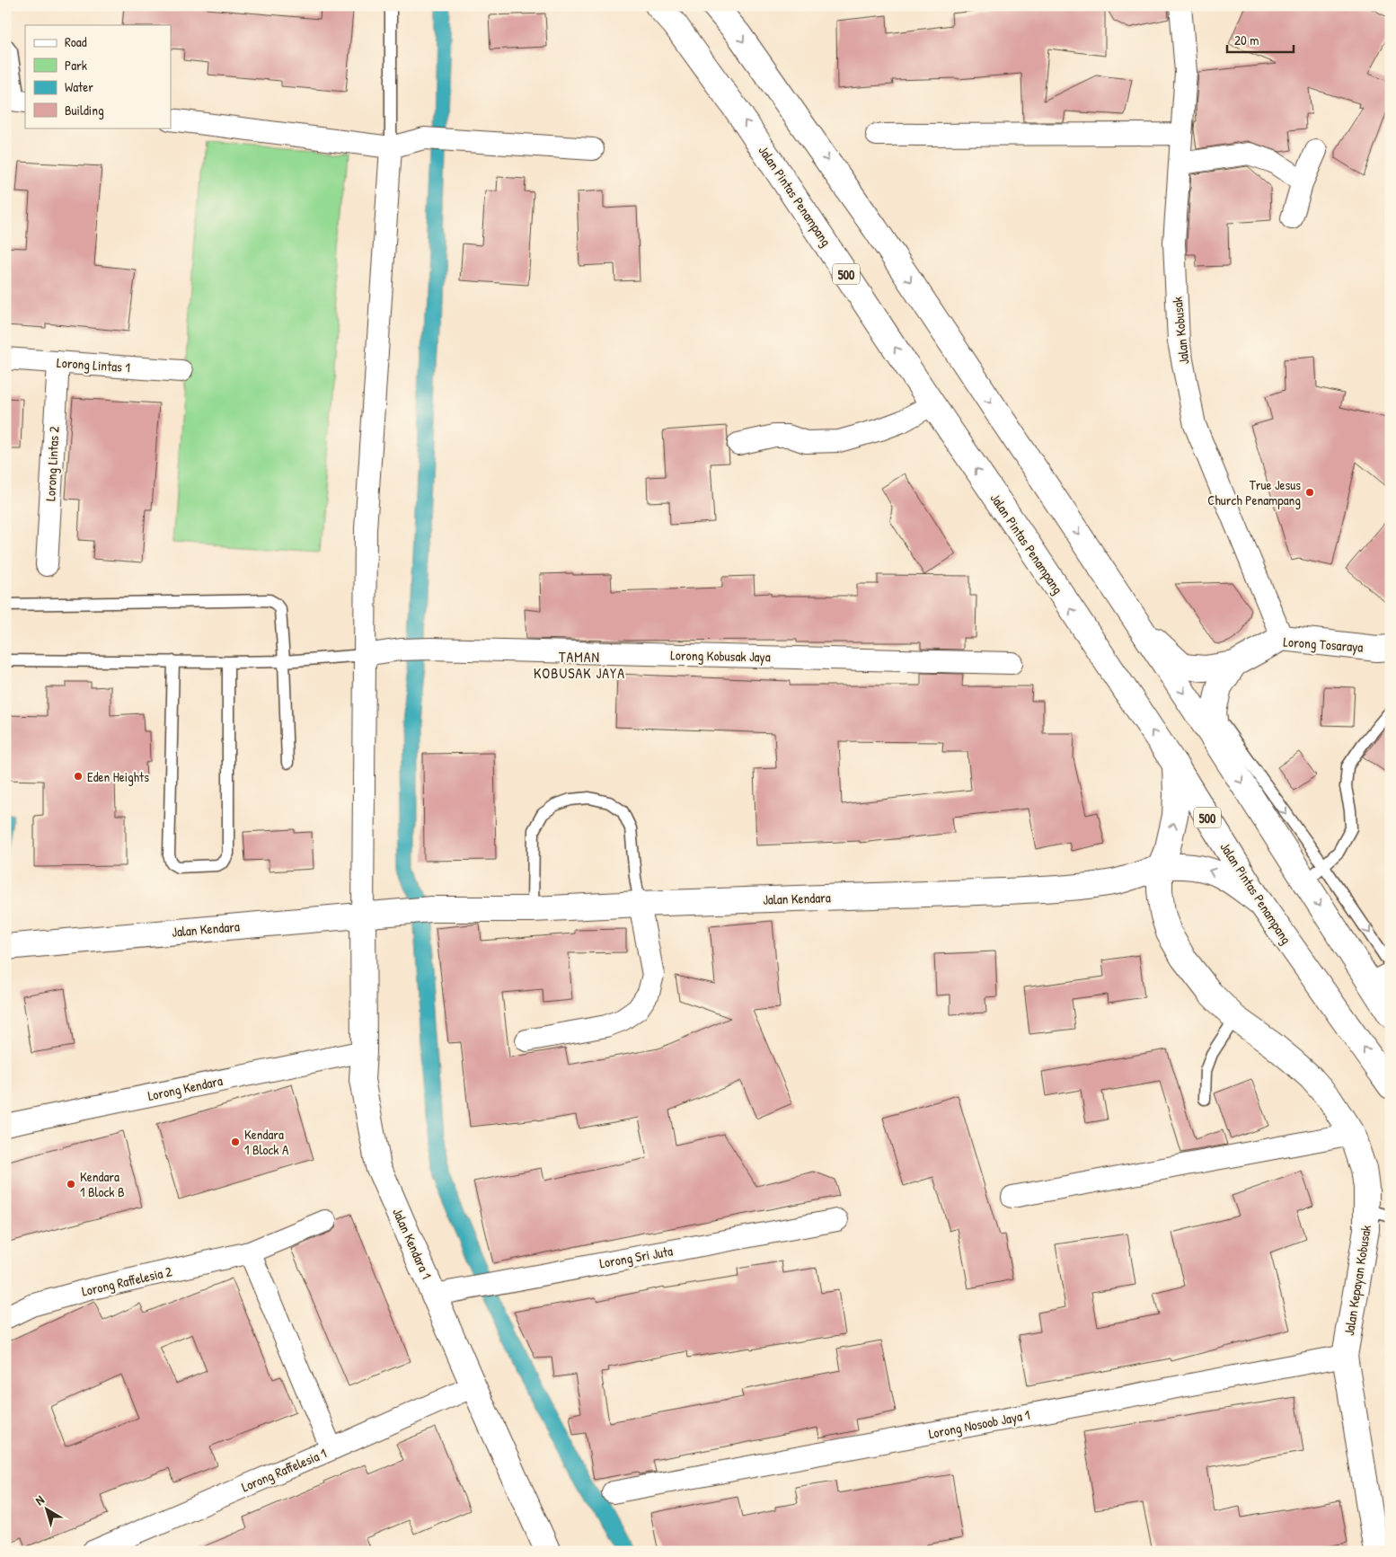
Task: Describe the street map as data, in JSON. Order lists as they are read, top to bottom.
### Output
{
  "streets": {
    "street": [
      "Jalan Pintas Penampang",
      "500",
      "Jalan Kobusak",
      "Lorong Lintas 1",
      "Lorong Lintas 2",
      "Lorong Tosaraya",
      "Lorong Kobusak Jaya",
      "Jalan Kendara",
      "Lorong Kendara",
      "Jalan Kendara 1",
      "Lorong Sri Juta",
      "Jalan Kepayan Kobusak",
      "Lorong Raffelesia 2",
      "Lorong Nosoob Jaya 1",
      "Lorong Raffelesia 1"
    ]
  },
  "crossings": [
    ["Jalan Pintas Penampang", "Jalan Kepayan Kobusak"],
    ["Jalan Kobusak", "Lorong Tosaraya"],
    ["Lorong Lintas 1", "Lorong Lintas 2"],
    ["Jalan Kendara", "Jalan Kendara 1"],
    ["Jalan Kendara", "Jalan Kepayan Kobusak"],
    ["Lorong Kendara", "Jalan Kendara 1"],
    ["Jalan Kendara 1", "Lorong Sri Juta"],
    ["Jalan Kendara 1", "Lorong Raffelesia 1"],
    ["Jalan Kepayan Kobusak", "Lorong Nosoob Jaya 1"]
  ],
  "districts": ["TAMAN KOBUSAK JAYA"],
  "places": [
    "True Jesus Church Penampang",
    "Eden Heights",
    "Kendara 1 Block A",
    "Kendara 1 Block B"
  ],
  "legend": [
    "Road",
    "Park",
    "Water",
    "Building"
  ],
  "scale_bar": "20 m",
  "north": "top left"
}
